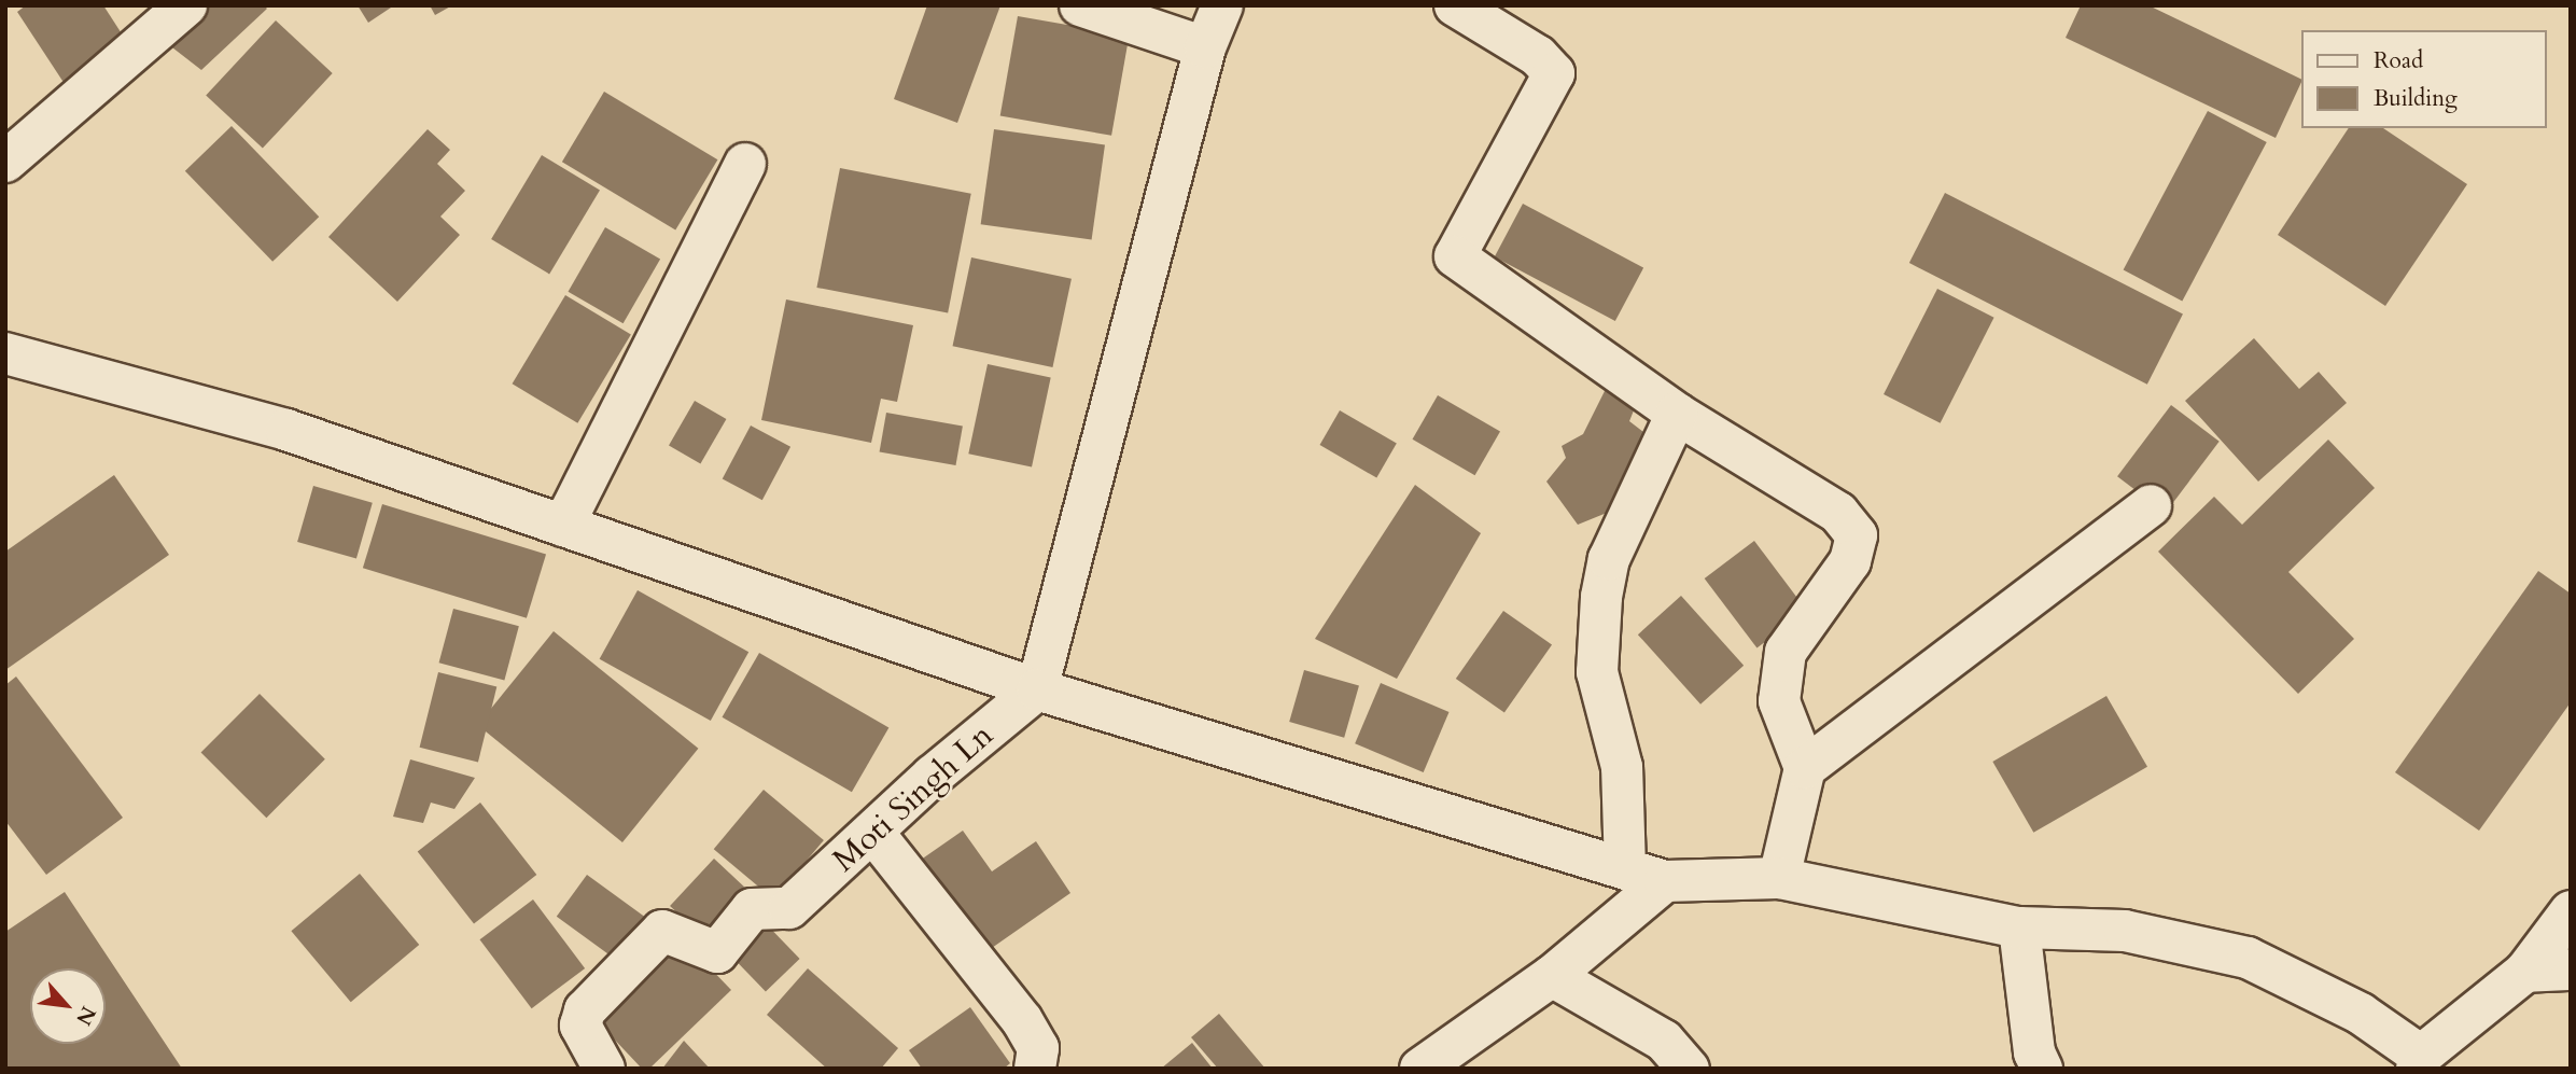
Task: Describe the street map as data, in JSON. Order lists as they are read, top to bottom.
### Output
{
  "streets": {
    "street": ["Moti Singh Ln"]
  },
  "legend": ["Road", "Building"],
  "north": "bottom right"
}
